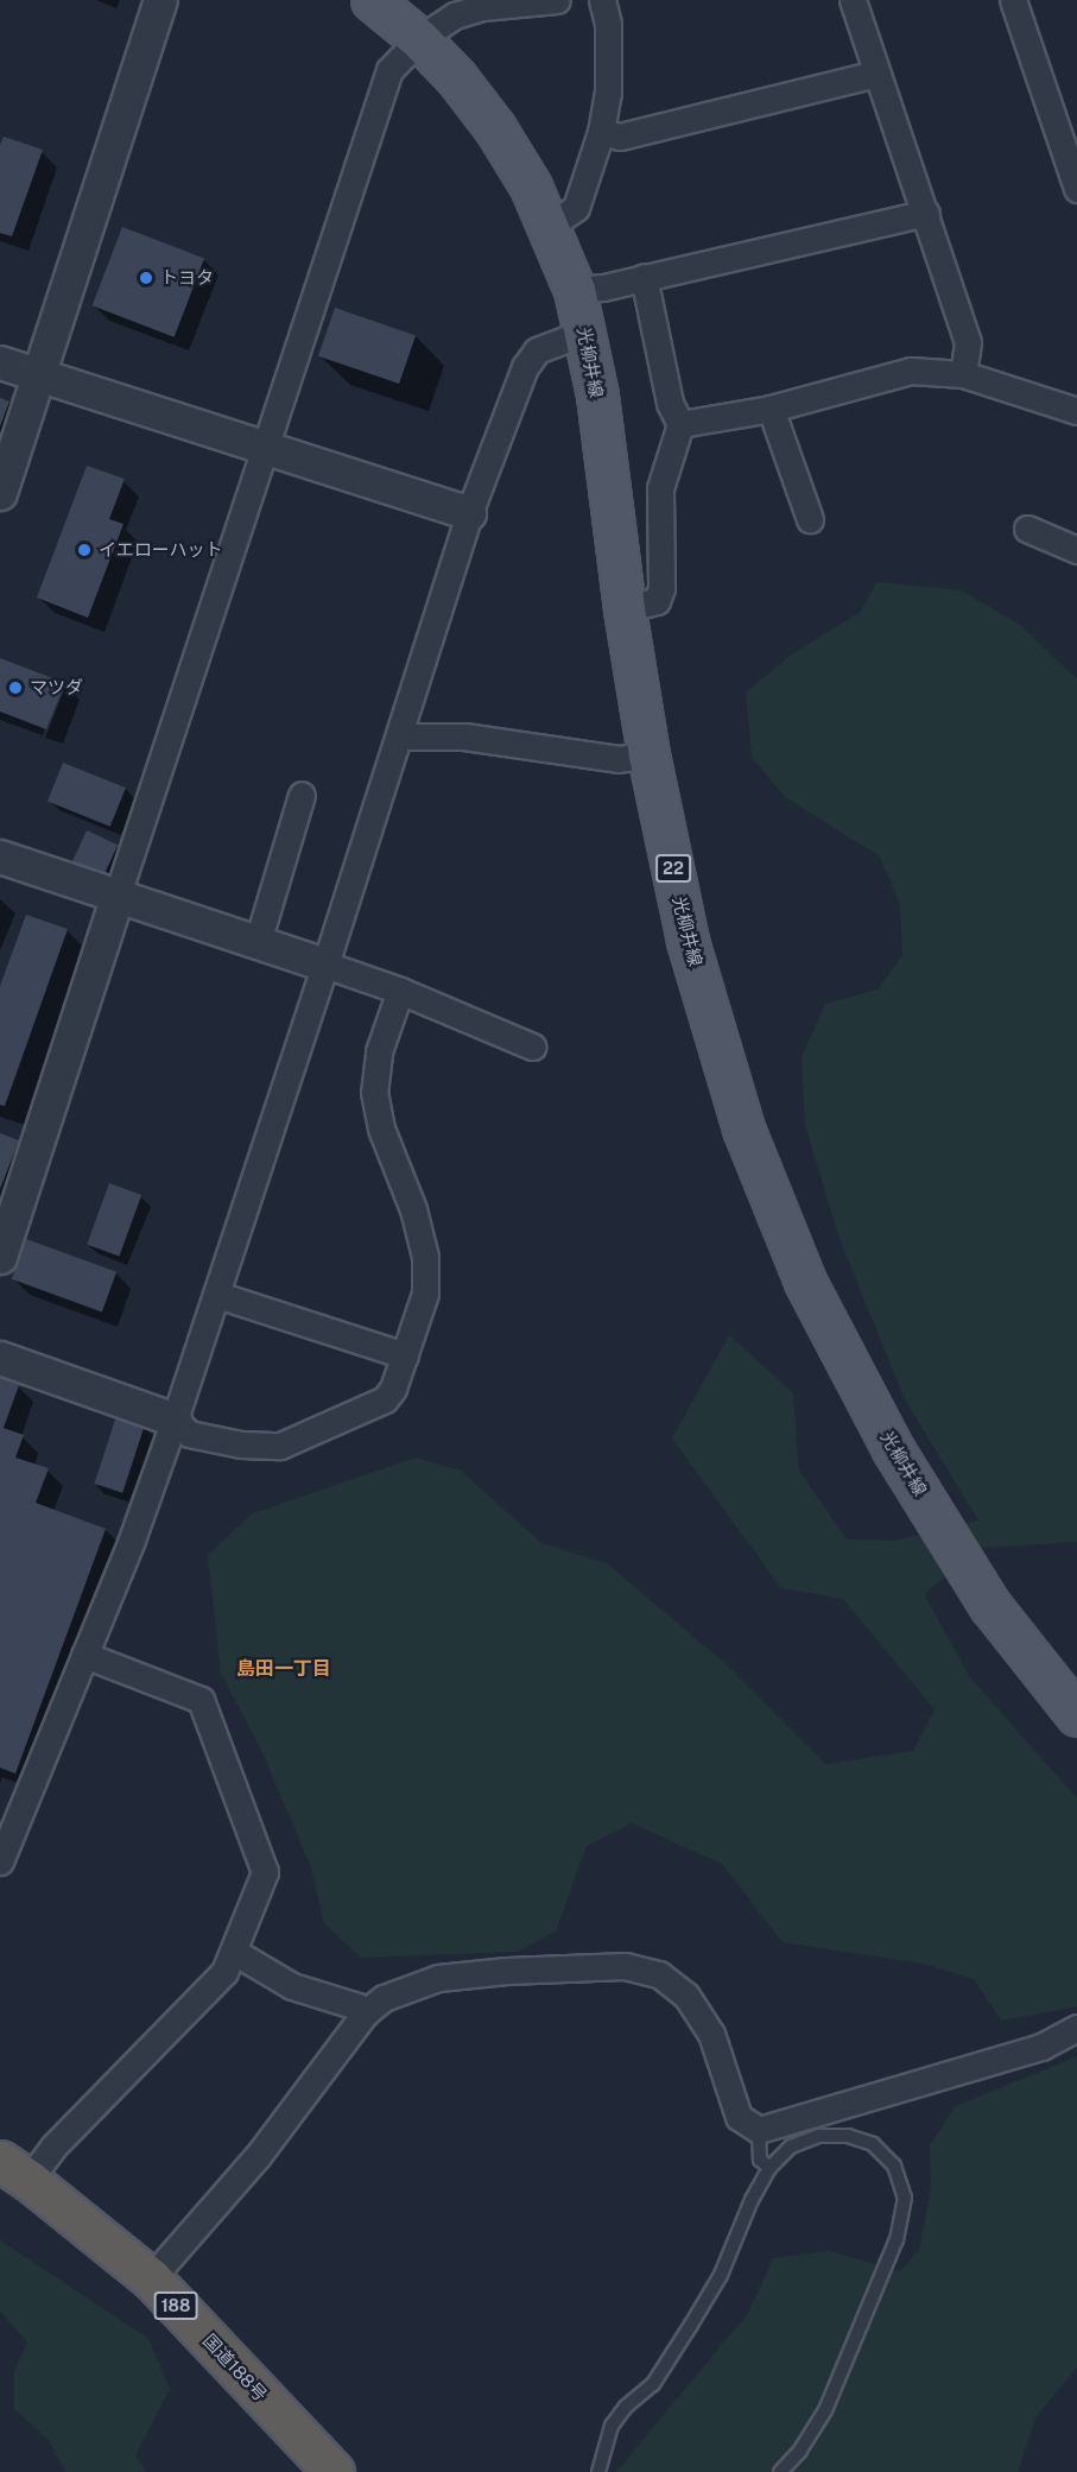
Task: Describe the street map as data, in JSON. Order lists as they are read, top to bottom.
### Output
{
  "streets": {
    "highway": ["188", "国道188号"],
    "main road": ["光柳井線", "22"]
  },
  "districts": ["島田一丁目"],
  "places": ["トヨタ", "イエローハット", "マツダ"]
}
